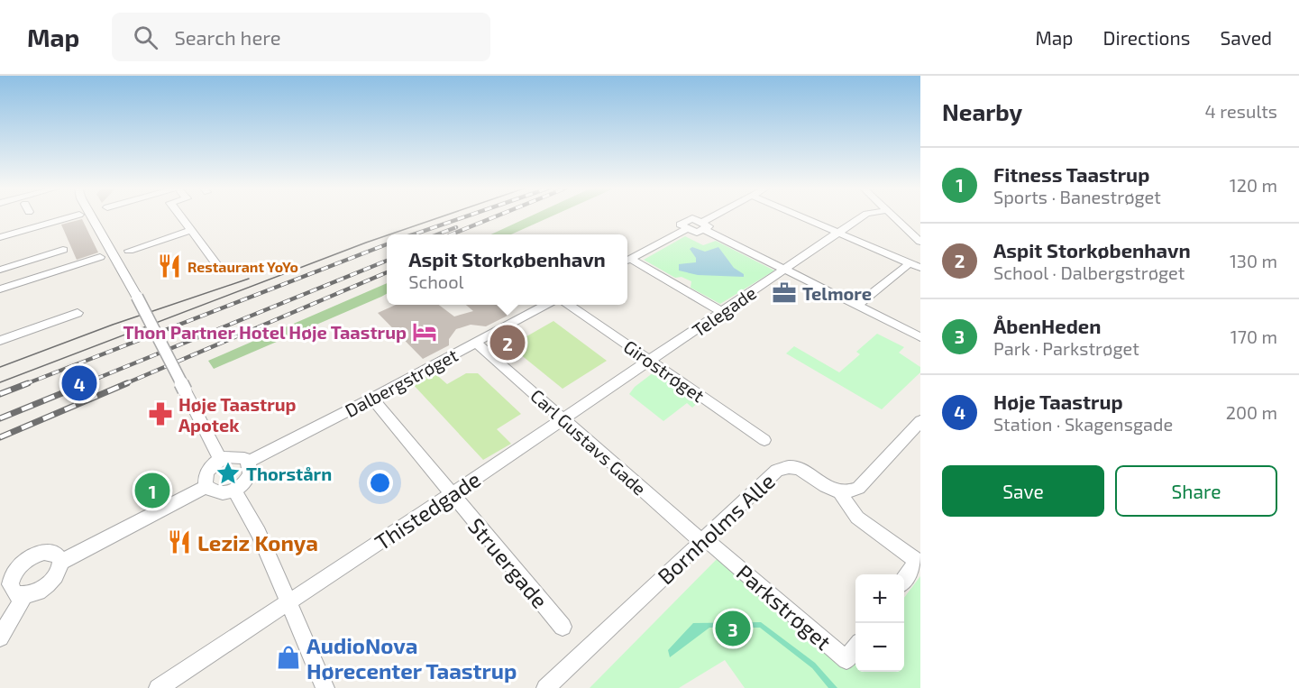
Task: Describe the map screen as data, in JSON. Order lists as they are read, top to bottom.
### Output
{
  "streets": {
    "street": [
      "Telegade",
      "Girostrøget",
      "Dalbergstrøget",
      "Carl Gustavs Gade",
      "Thistedgade",
      "Bornholms Alle",
      "Struergade",
      "Parkstrøget"
    ]
  },
  "crossings": [
    ["Telegade", "Girostrøget"],
    ["Telegade", "Carl Gustavs Gade"],
    ["Telegade", "Thistedgade"],
    ["Dalbergstrøget", "Carl Gustavs Gade"],
    ["Dalbergstrøget", "Struergade"],
    ["Carl Gustavs Gade", "Thistedgade"],
    ["Carl Gustavs Gade", "Bornholms Alle"],
    ["Carl Gustavs Gade", "Parkstrøget"],
    ["Thistedgade", "Struergade"],
    ["Bornholms Alle", "Parkstrøget"]
  ],
  "places": {
    "restaurant": ["Restaurant YoYo", "Leziz Konya"],
    "office": ["Telmore"],
    "hotel": ["Thon Partner Hotel Høje Taastrup"],
    "pharmacy": ["Høje Taastrup Apotek"],
    "place": ["Thorstårn"],
    "shop": ["AudioNova Hørecenter Taastrup"]
  },
  "page": {
    "header": "Map",
    "search": "Search here",
    "nav": ["Map", "Directions", "Saved"],
    "heading": ["Nearby", "4 results"],
    "list": [
      {
        "mark": "1",
        "name": "Fitness Taastrup",
        "note": "Sports · Banestrøget",
        "value": "120 m"
      },
      {
        "mark": "2",
        "name": "Aspit Storkøbenhavn",
        "note": "School · Dalbergstrøget",
        "value": "130 m"
      },
      {
        "mark": "3",
        "name": "ÅbenHeden",
        "note": "Park · Parkstrøget",
        "value": "170 m"
      },
      {
        "mark": "4",
        "name": "Høje Taastrup",
        "note": "Station · Skagensgade",
        "value": "200 m"
      }
    ],
    "popup": ["Aspit Storkøbenhavn", "School"],
    "pins": [
      "2",
      "4",
      "1",
      "3"
    ],
    "buttons": ["Save", "Share"],
    "map_buttons": ["+", "−"]
  }
}
